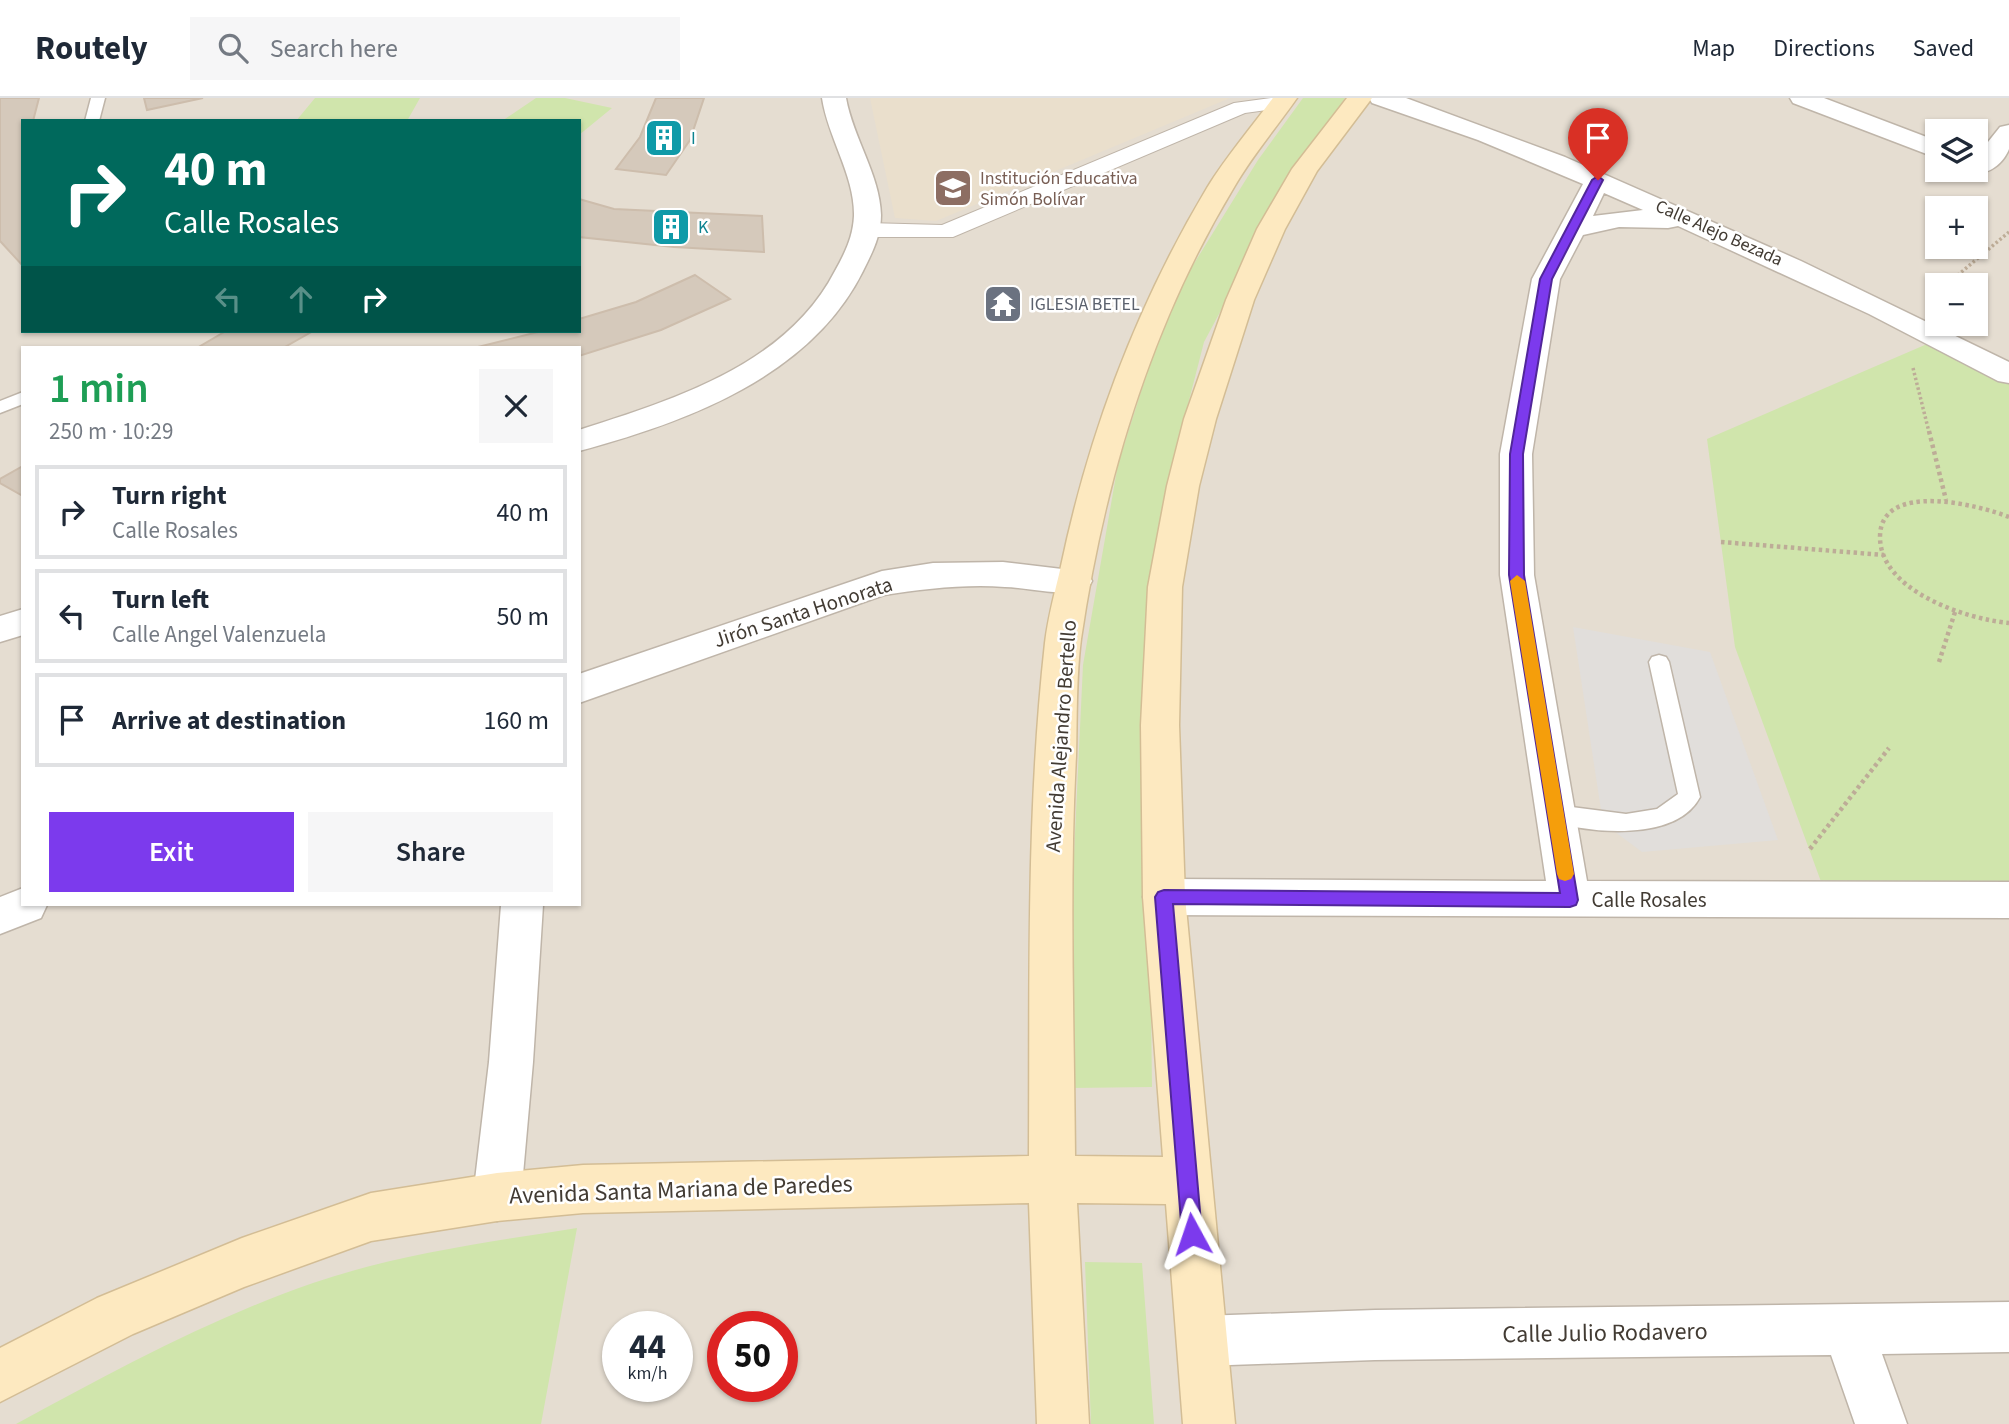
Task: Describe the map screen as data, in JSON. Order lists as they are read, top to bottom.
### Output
{
  "streets": {
    "main road": ["Avenida Alejandro Bertello", "Avenida Santa Mariana de Paredes"],
    "street": [
      "Calle Alejo Bezada",
      "Jirón Santa Honorata",
      "Calle Rosales",
      "Calle Julio Rodavero"
    ]
  },
  "crossings": [
    ["Jirón Santa Honorata", "Avenida Alejandro Bertello"],
    ["Avenida Alejandro Bertello", "Avenida Santa Mariana de Paredes"]
  ],
  "places": {
    "building": ["I", "K"],
    "school or university": ["Institución Educativa Simón Bolívar"],
    "temple": ["IGLESIA BETEL"]
  },
  "page": {
    "header": "Routely",
    "search": "Search here",
    "nav": ["Map", "Directions", "Saved"],
    "map_buttons": ["+", "−"],
    "turn": ["40 m", "Calle Rosales"],
    "heading": ["1 min", "250 m · 10:29"],
    "list": [
      {
        "name": "Turn right",
        "note": "Calle Rosales",
        "value": "40 m"
      },
      {
        "name": "Turn left",
        "note": "Calle Angel Valenzuela",
        "value": "50 m"
      },
      {
        "name": "Arrive at destination",
        "value": "160 m"
      }
    ],
    "buttons": ["Exit", "Share"],
    "speed": "44 km/h",
    "limit": "50"
  }
}
